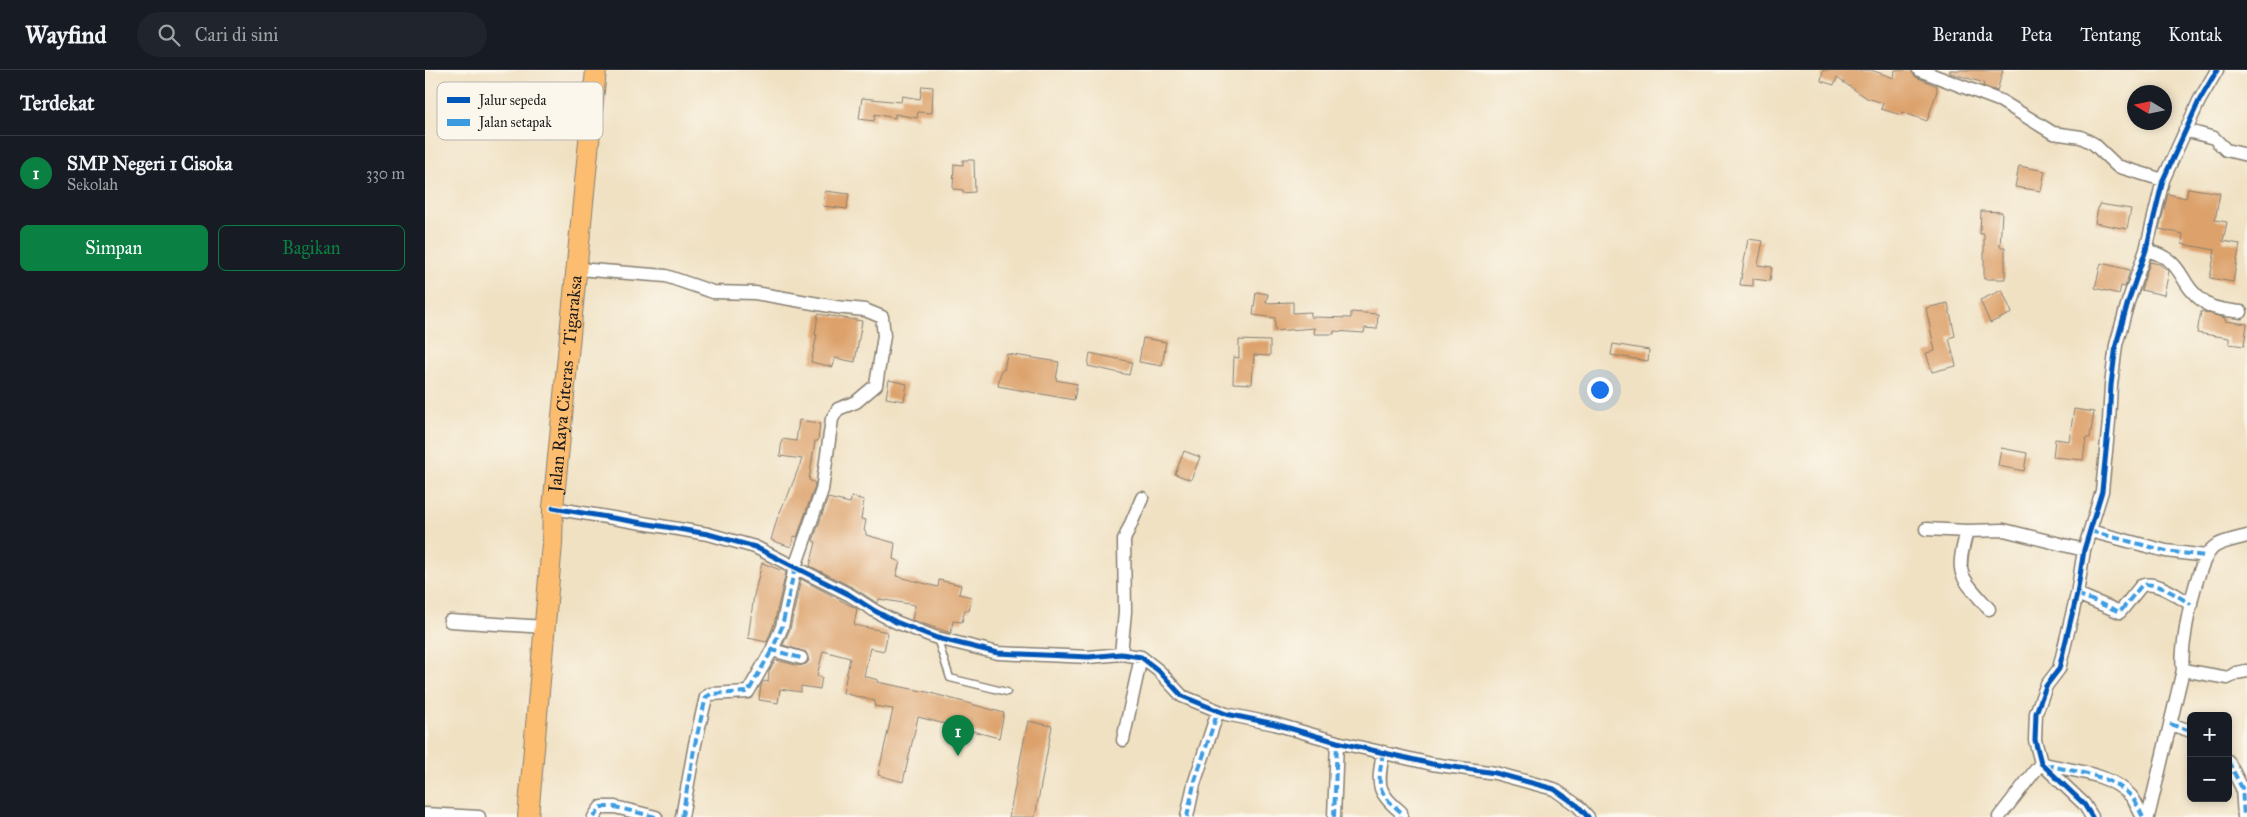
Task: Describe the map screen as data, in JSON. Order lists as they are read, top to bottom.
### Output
{
  "streets": {
    "main road": ["Jalan Raya Citeras - Tigaraksa"]
  },
  "legend": ["Jalur sepeda", "Jalan setapak"],
  "north": "left",
  "page": {
    "header": "Wayfind",
    "search": "Cari di sini",
    "nav": [
      "Beranda",
      "Peta",
      "Tentang",
      "Kontak"
    ],
    "heading": "Terdekat",
    "list": [
      {
        "mark": "1",
        "name": "SMP Negeri 1 Cisoka",
        "note": "Sekolah",
        "value": "330 m"
      }
    ],
    "buttons": ["Simpan", "Bagikan"],
    "map_buttons": ["+", "−"],
    "pins": "1"
  }
}
